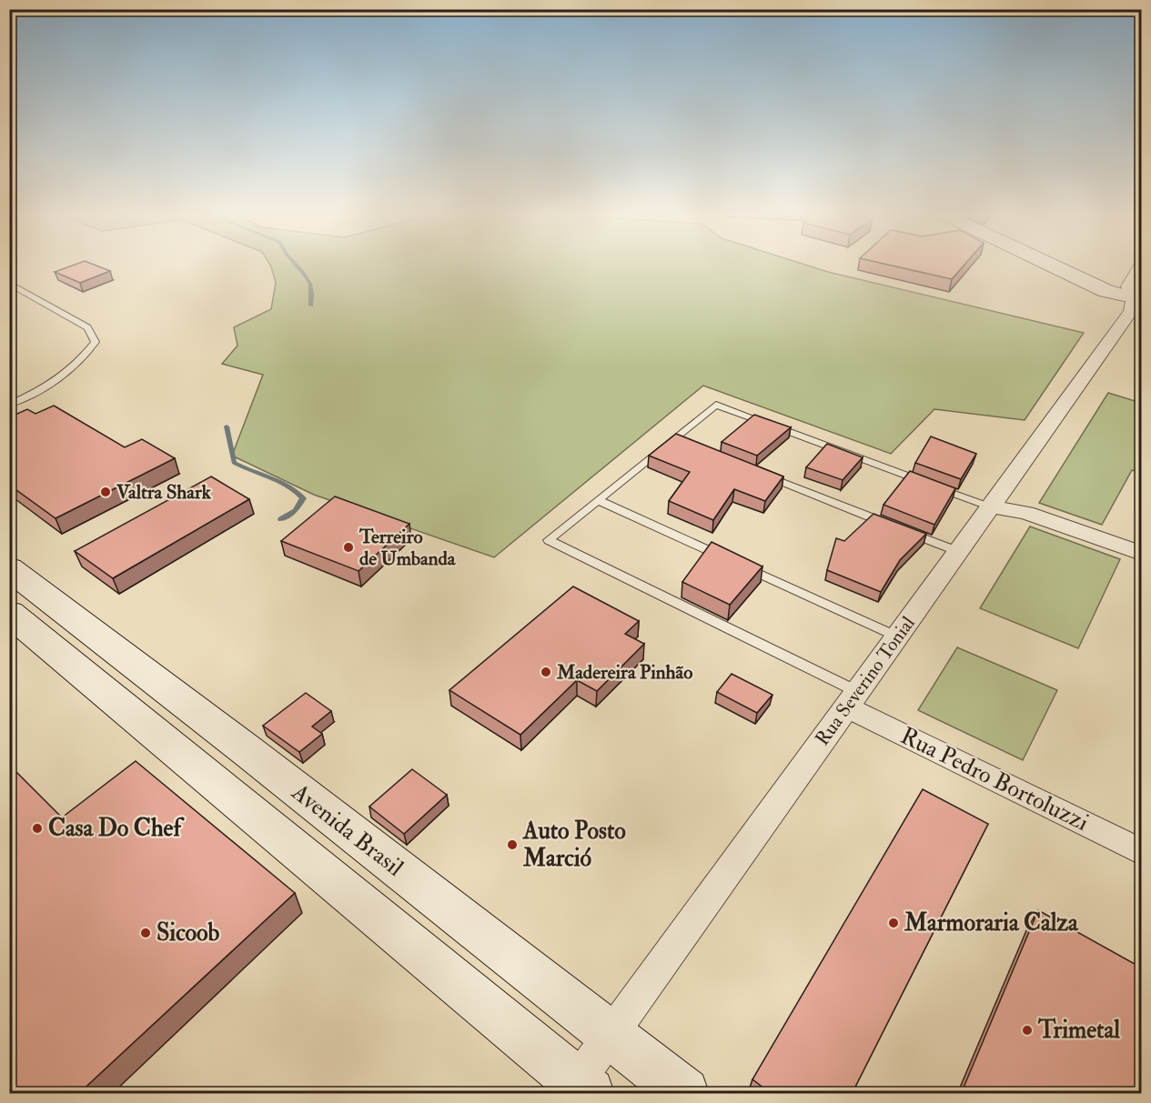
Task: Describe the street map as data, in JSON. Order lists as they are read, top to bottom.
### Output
{
  "streets": {
    "main road": ["Avenida Brasil"],
    "street": ["Rua Severino Tonial", "Rua Pedro Bortoluzzi"]
  },
  "crossings": [
    ["Rua Severino Tonial", "Rua Pedro Bortoluzzi"],
    ["Rua Severino Tonial", "Avenida Brasil"]
  ],
  "places": [
    "Valtra Shark",
    "Terreiro de Umbanda",
    "Madereira Pinhão",
    "Casa Do Chef",
    "Auto Posto Marció",
    "Marmoraria Calza",
    "Sicoob",
    "Trimetal"
  ]
}
